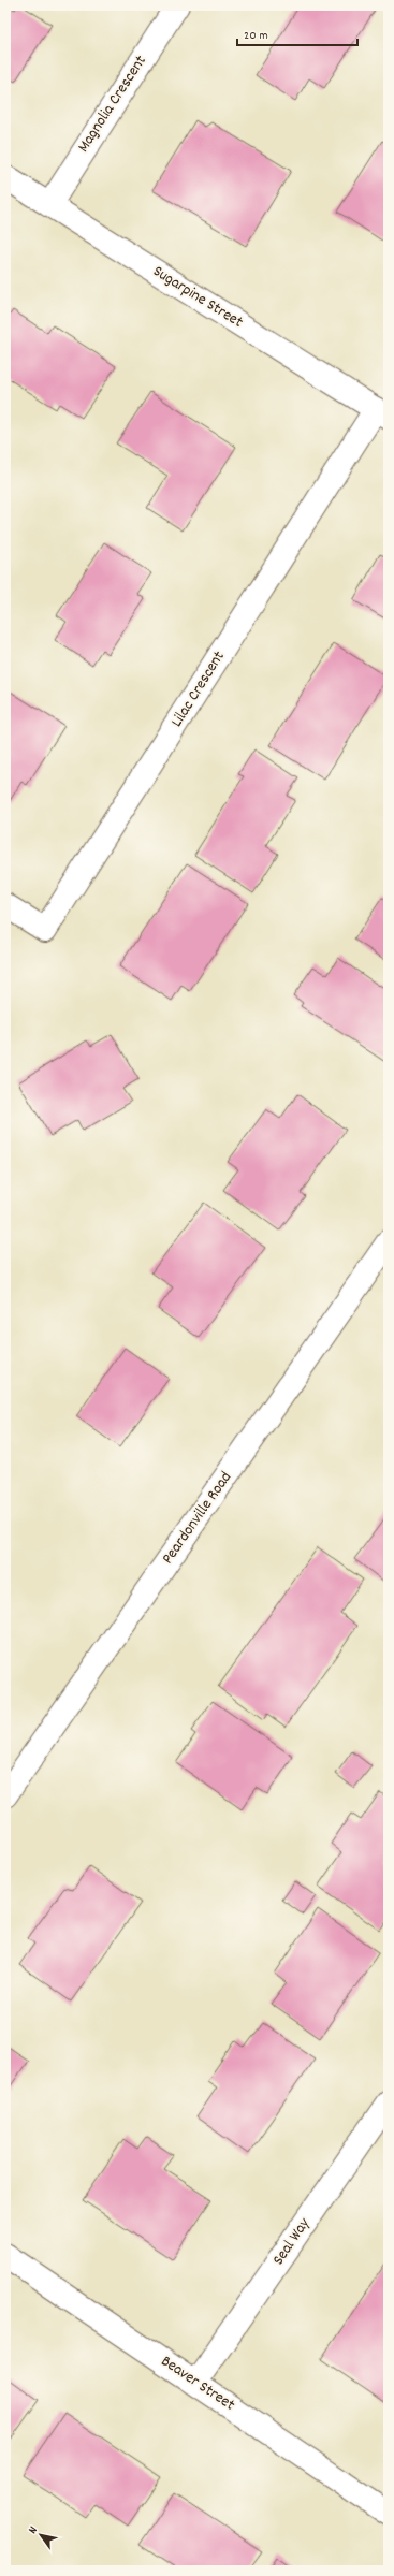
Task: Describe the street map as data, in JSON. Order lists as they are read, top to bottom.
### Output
{
  "streets": {
    "street": [
      "Magnolia Crescent",
      "Sugarpine Street",
      "Lilac Crescent",
      "Peardonville Road",
      "Seal Way",
      "Beaver Street"
    ]
  },
  "crossings": [
    ["Magnolia Crescent", "Sugarpine Street"],
    ["Sugarpine Street", "Lilac Crescent"],
    ["Seal Way", "Beaver Street"]
  ],
  "scale_bar": "20 m",
  "north": "top left"
}
